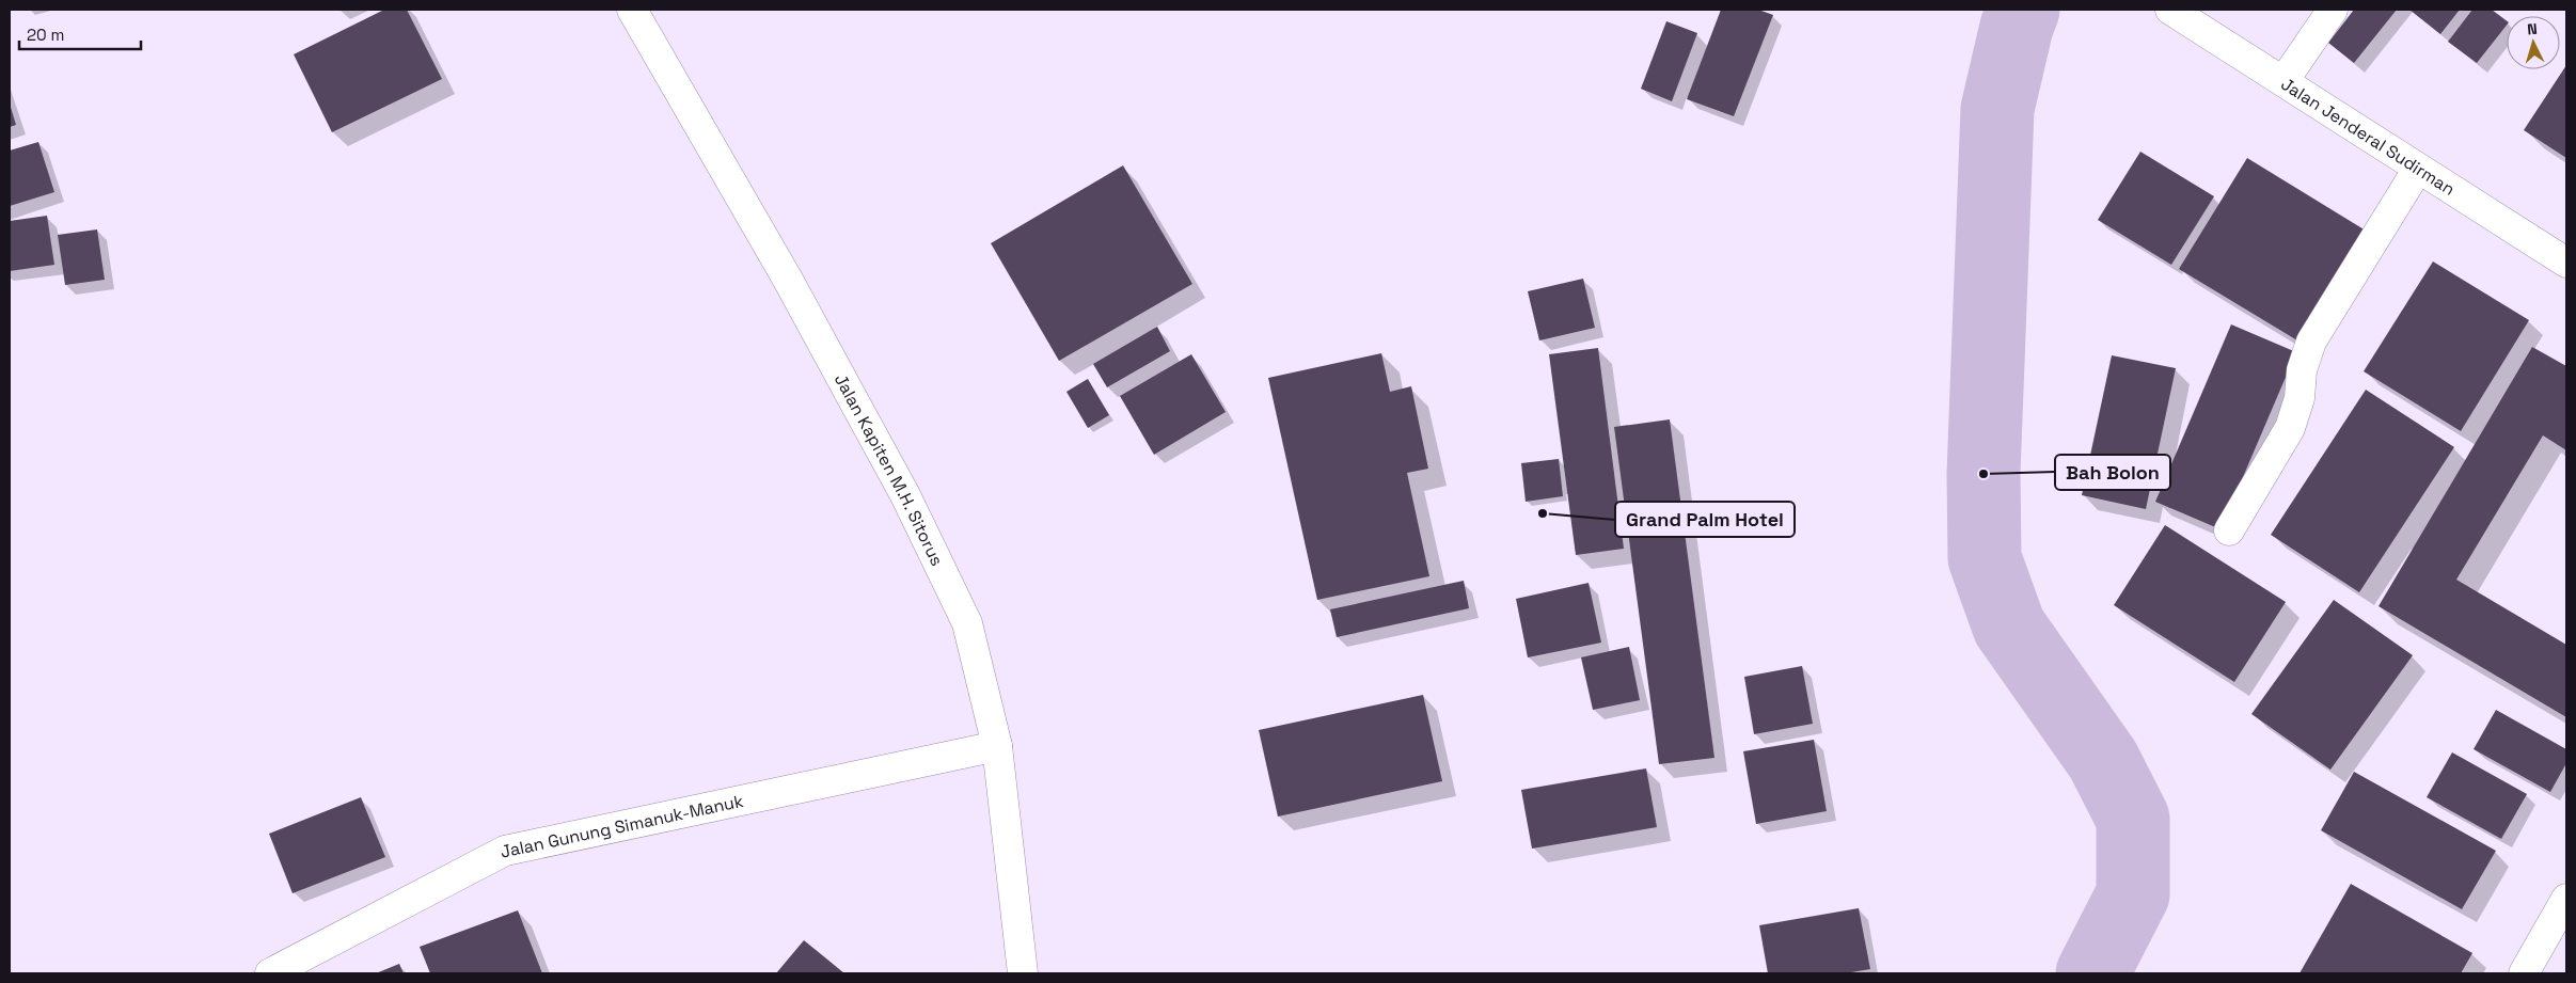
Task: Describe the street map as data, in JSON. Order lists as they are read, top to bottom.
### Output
{
  "streets": {
    "street": ["Jalan Jenderal Sudirman", "Jalan Kapiten M.H. Sitorus", "Jalan Gunung Simanuk-Manuk"]
  },
  "crossings": [
    ["Jalan Kapiten M.H. Sitorus", "Jalan Gunung Simanuk-Manuk"]
  ],
  "places": ["Bah Bolon", "Grand Palm Hotel"],
  "scale_bar": "20 m",
  "north": "top"
}
